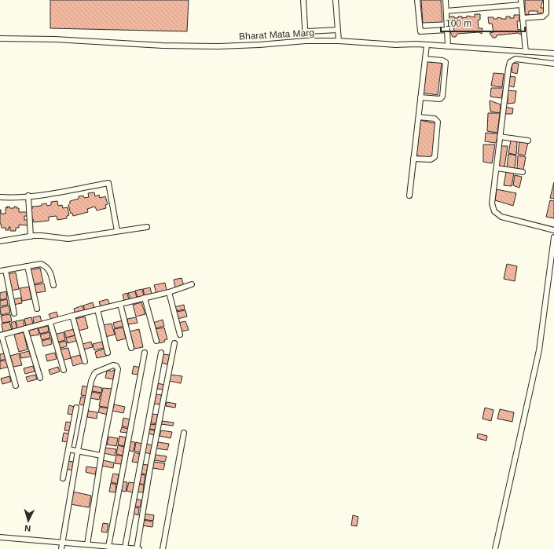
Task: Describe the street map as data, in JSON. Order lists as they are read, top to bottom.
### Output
{
  "streets": {
    "street": ["Bharat Mata Marg"]
  },
  "scale_bar": "100 m",
  "north": "bottom"
}
